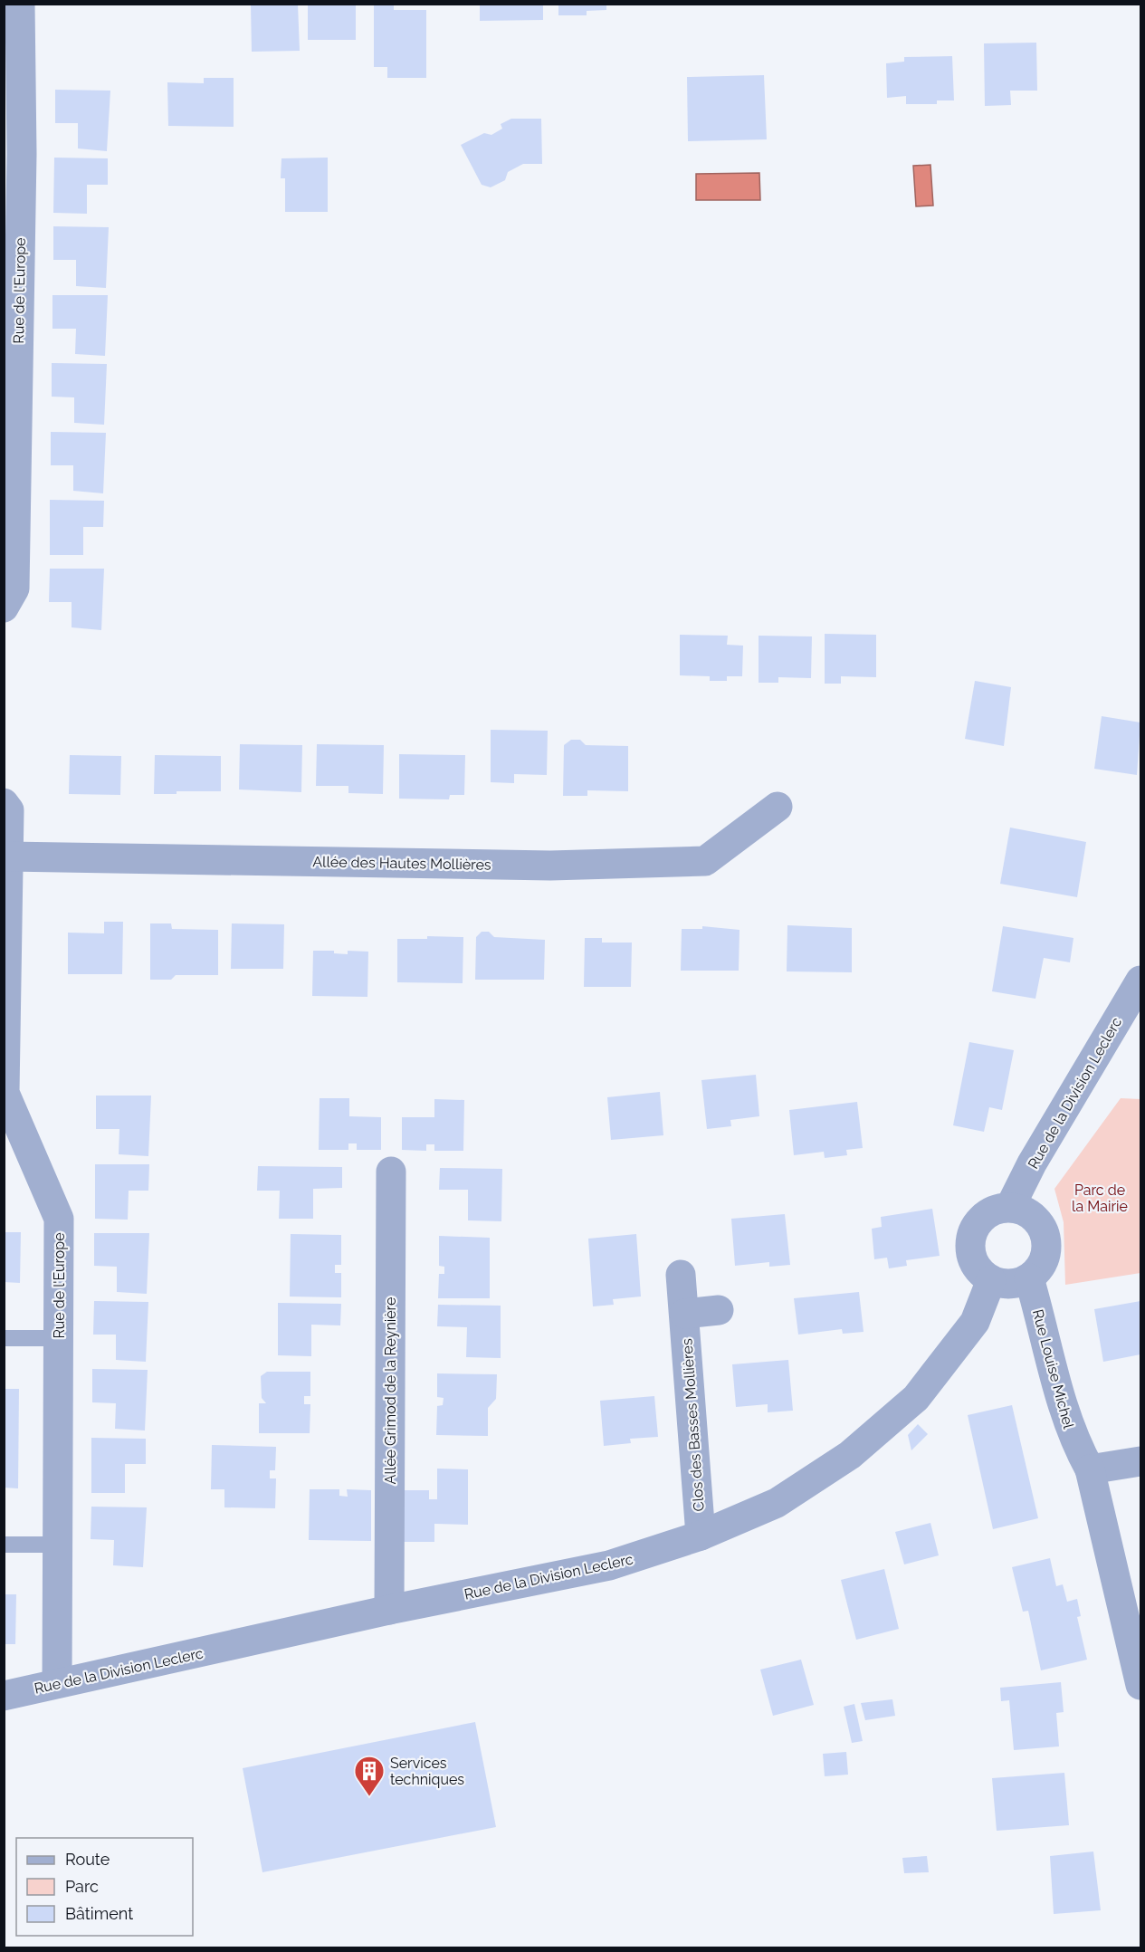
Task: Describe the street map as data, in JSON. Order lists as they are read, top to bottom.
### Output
{
  "streets": {
    "street": [
      "Rue de l'Europe",
      "Allée des Hautes Mollières",
      "Rue de la Division Leclerc",
      "Rue Louise Michel",
      "Allée Grimod de la Reynière",
      "Clos des Basses Mollières"
    ]
  },
  "crossings": [
    ["Rue de l'Europe", "Allée des Hautes Mollières"],
    ["Rue de l'Europe", "Rue de la Division Leclerc"],
    ["Rue de la Division Leclerc", "Rue Louise Michel"],
    ["Rue de la Division Leclerc", "Allée Grimod de la Reynière"],
    ["Rue de la Division Leclerc", "Clos des Basses Mollières"]
  ],
  "parks": ["Parc de la Mairie"],
  "places": {
    "building": ["Services techniques"]
  },
  "legend": ["Route", "Parc", "Bâtiment"]
}
